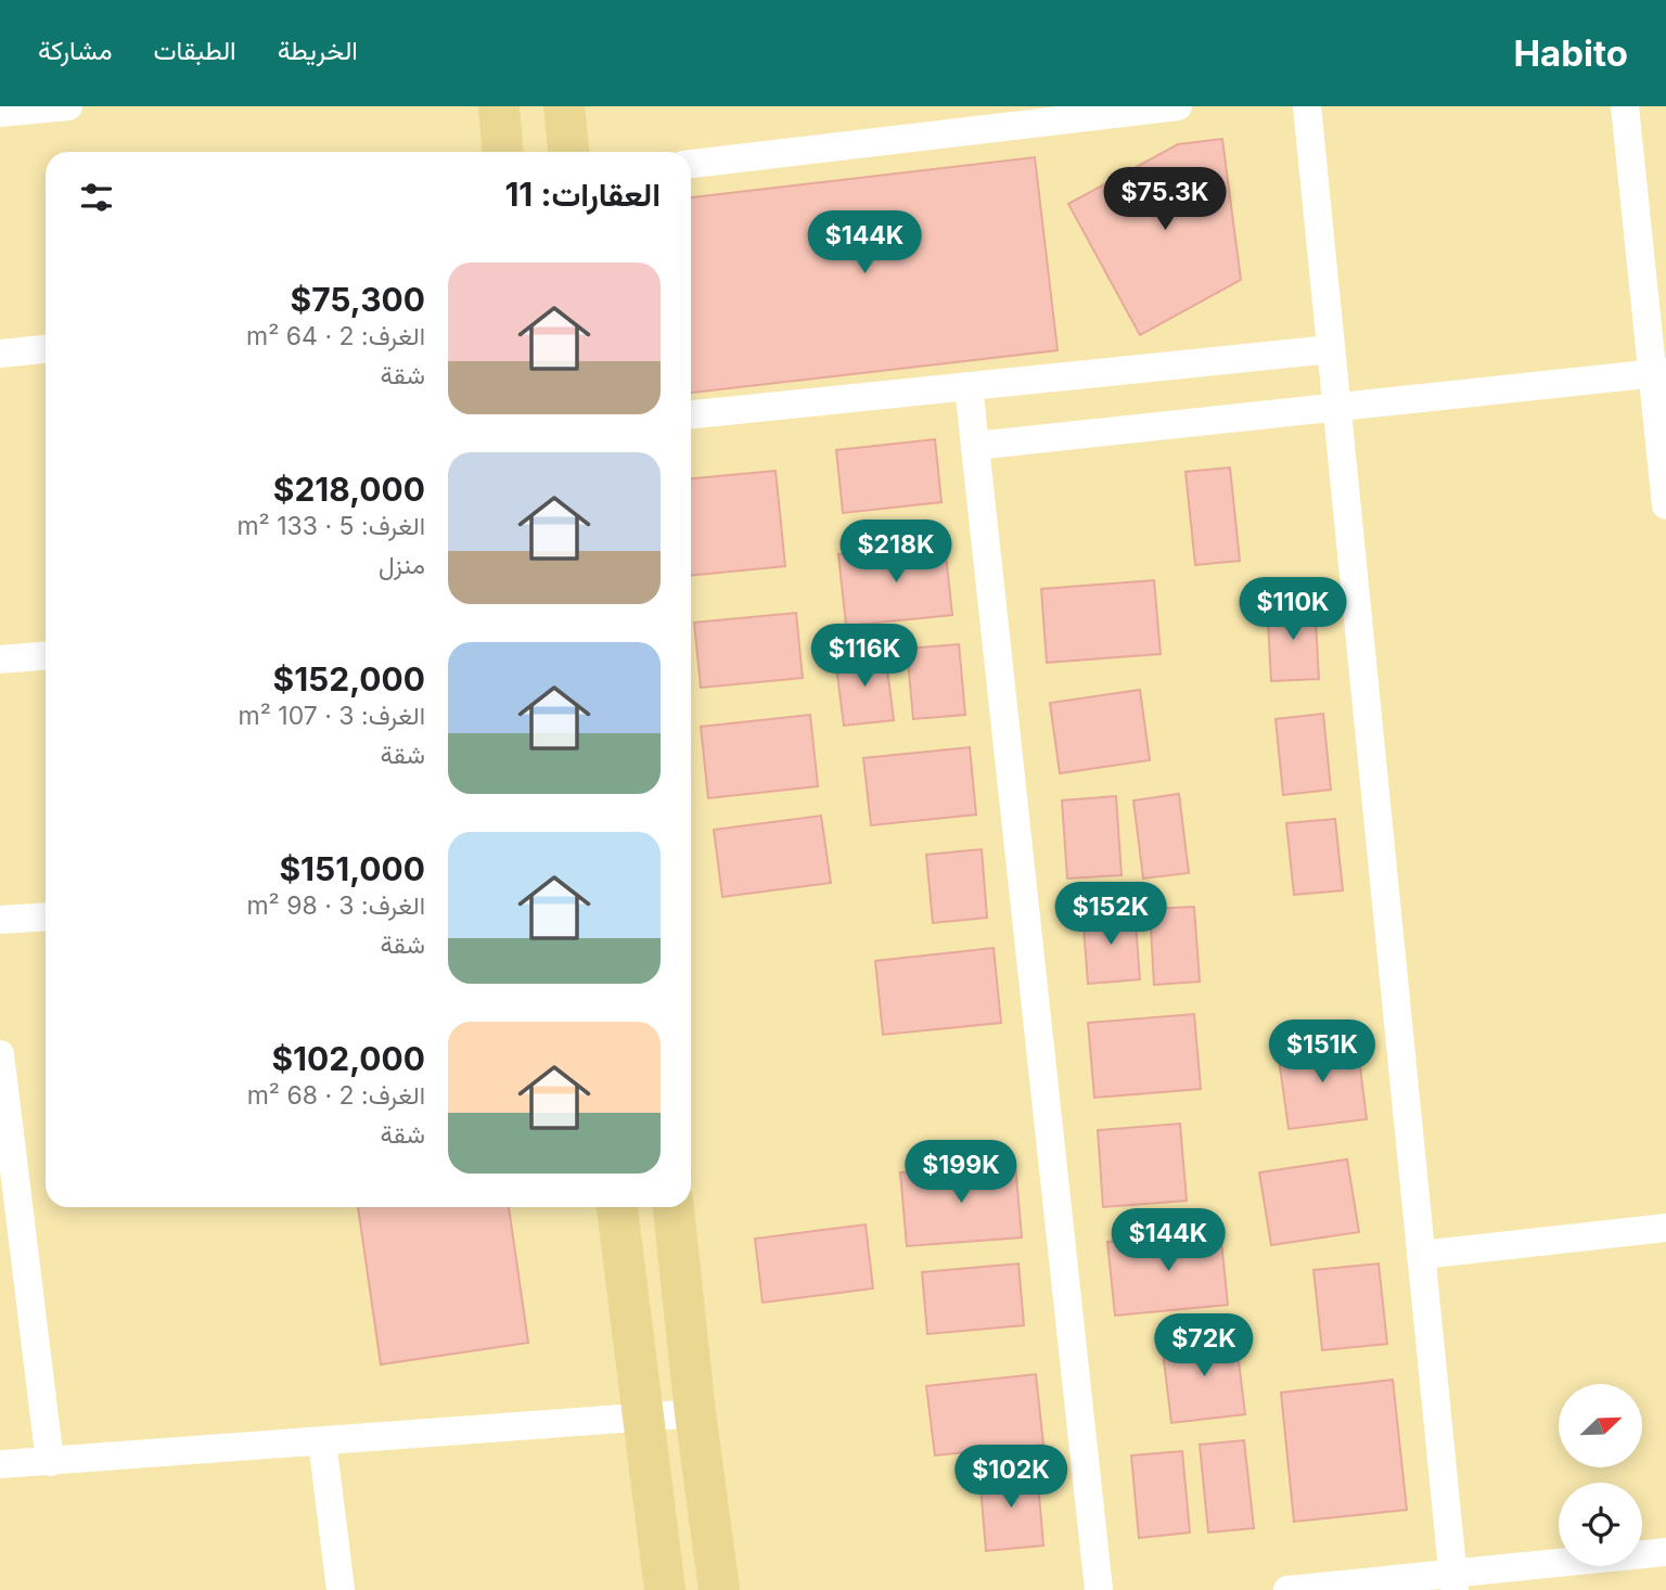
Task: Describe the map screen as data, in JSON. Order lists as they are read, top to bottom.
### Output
{
  "north": "top right",
  "page": {
    "header": "Habito",
    "nav": ["الخريطة", "الطبقات", "مشاركة"],
    "heading": "العقارات: 11",
    "price": [
      "$75.3K",
      "$144K",
      "$218K",
      "$110K",
      "$116K",
      "$152K",
      "$151K",
      "$199K",
      "$144K",
      "$72K",
      "$102K"
    ],
    "list": [
      {
        "name": "$75,300",
        "note": "الغرف: 2 · 64 m² · شقة"
      },
      {
        "name": "$218,000",
        "note": "الغرف: 5 · 133 m² · منزل"
      },
      {
        "name": "$152,000",
        "note": "الغرف: 3 · 107 m² · شقة"
      },
      {
        "name": "$151,000",
        "note": "الغرف: 3 · 98 m² · شقة"
      },
      {
        "name": "$102,000",
        "note": "الغرف: 2 · 68 m² · شقة"
      }
    ]
  }
}
